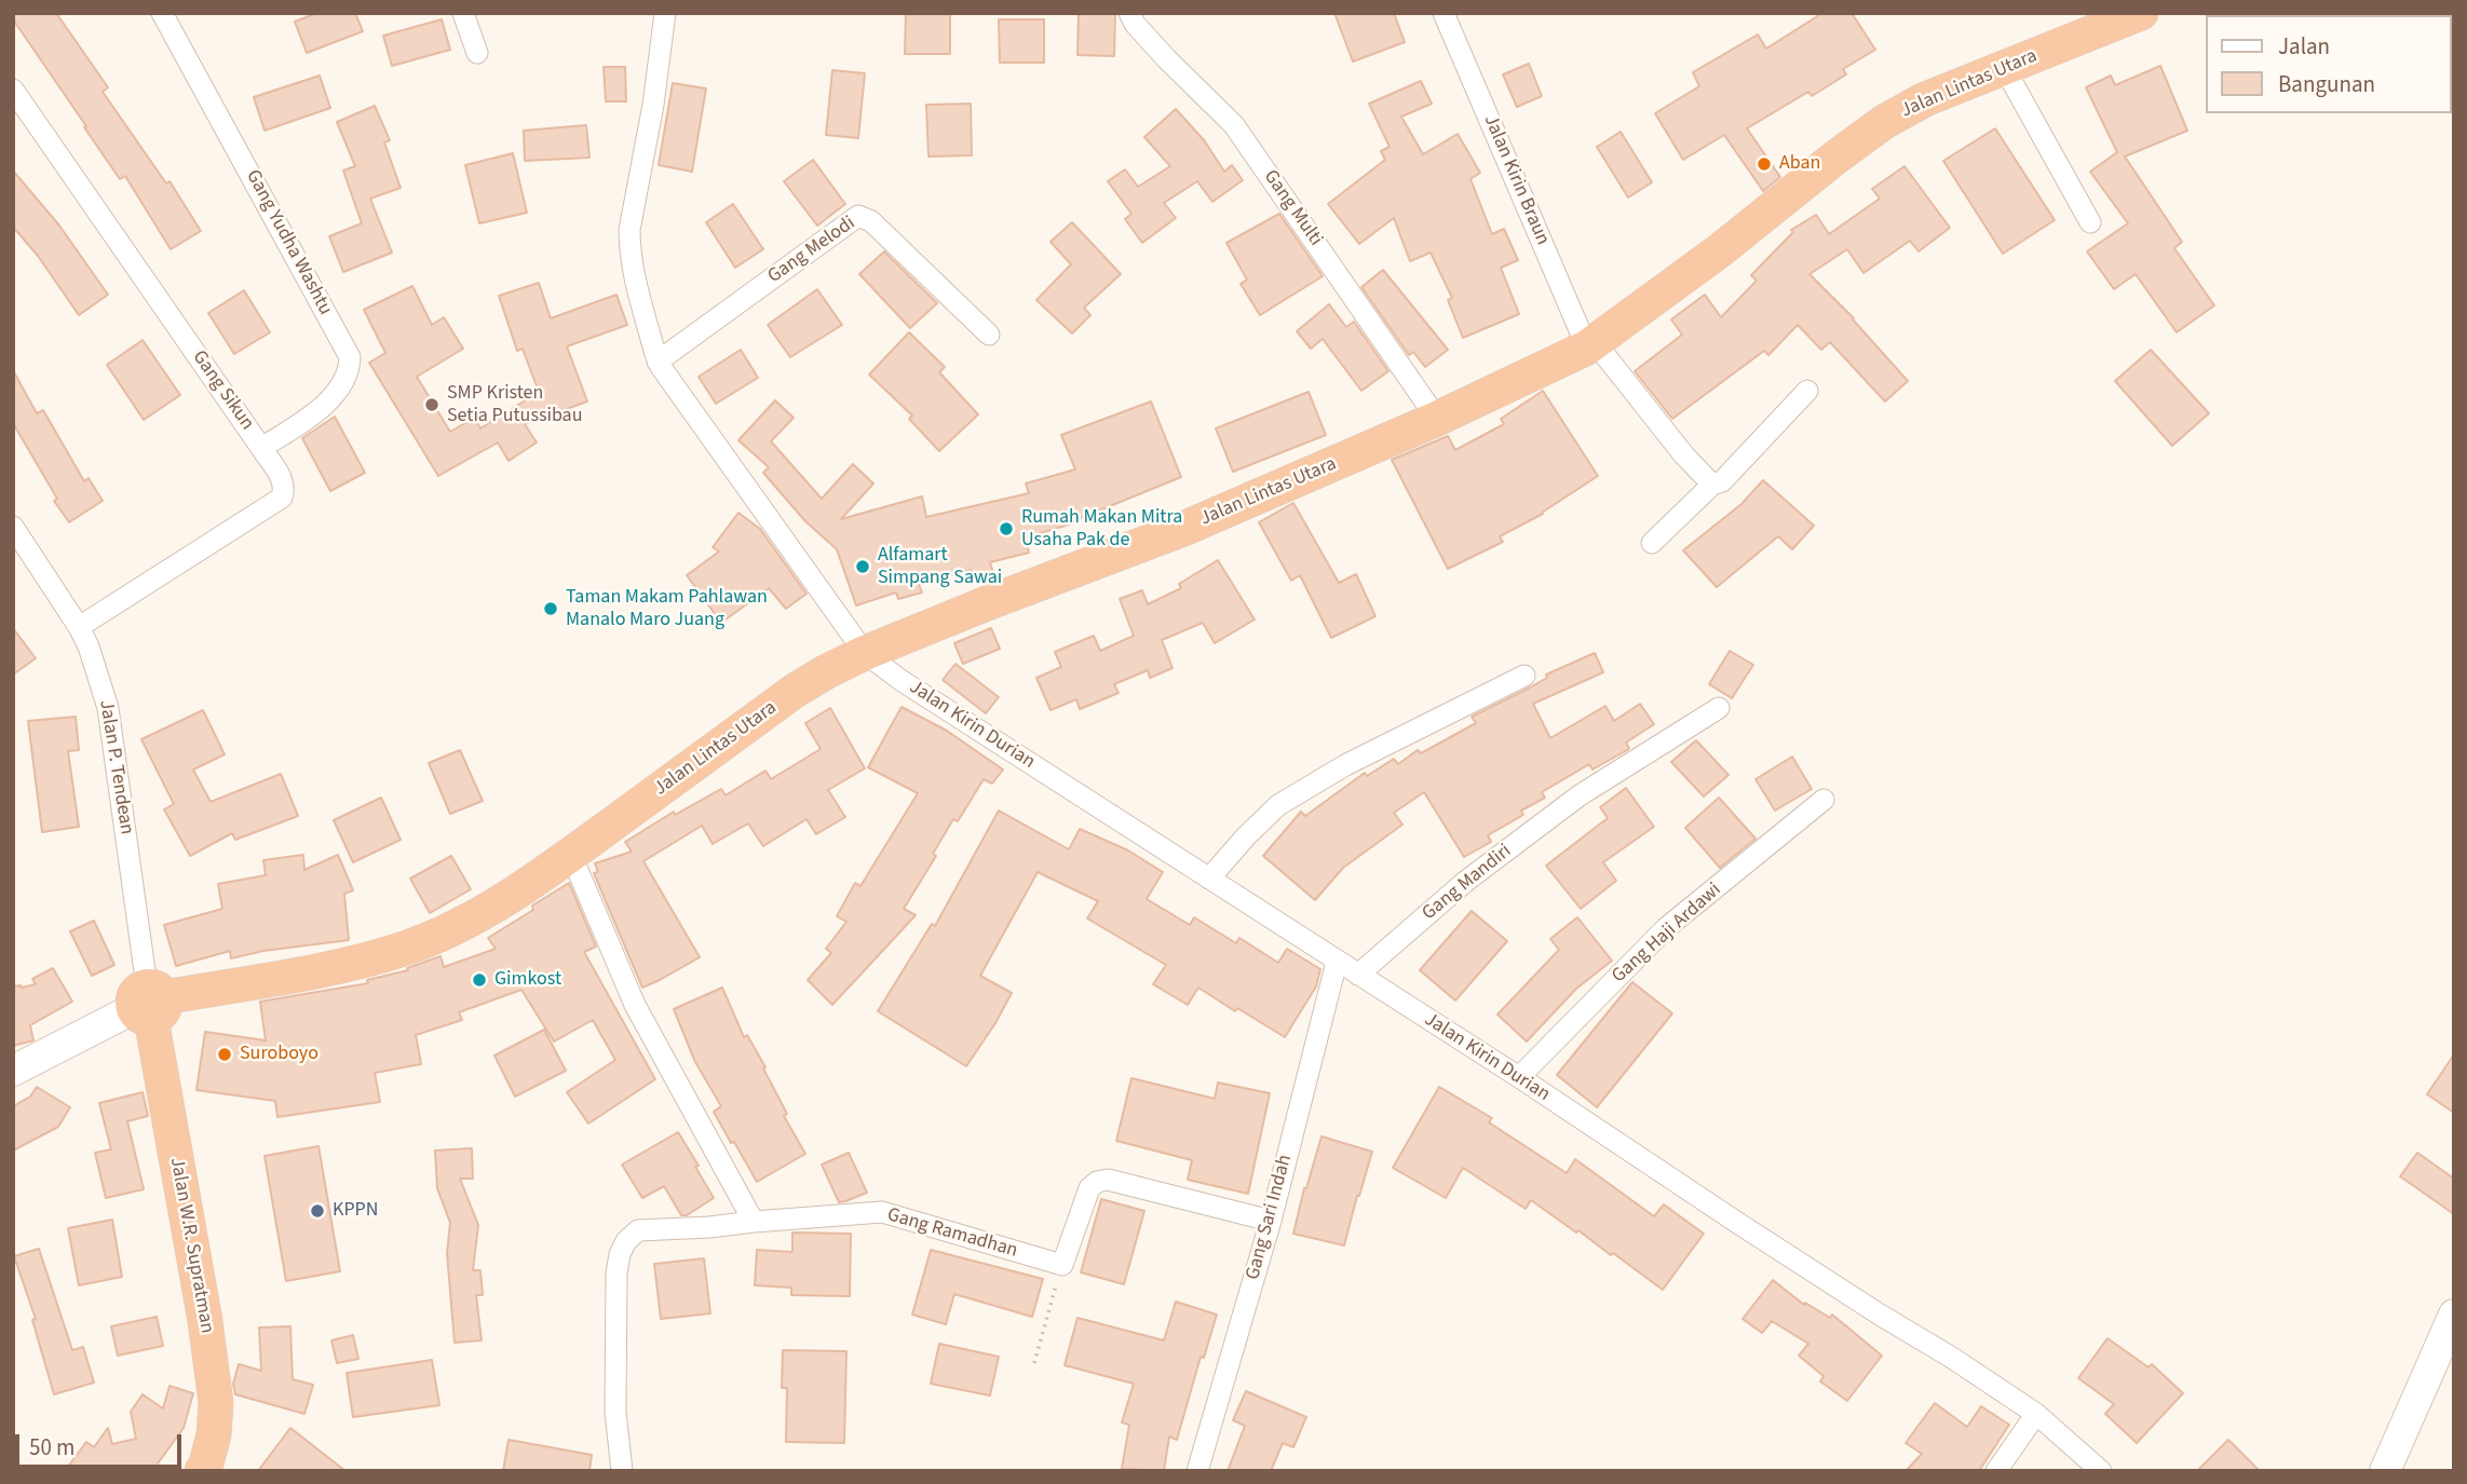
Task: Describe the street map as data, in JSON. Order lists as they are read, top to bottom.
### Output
{
  "streets": {
    "highway": ["Jalan Lintas Utara", "Jalan W.R. Supratman"],
    "street": [
      "Jalan Kirin Braun",
      "Gang Multi",
      "Gang Yudha Washtu",
      "Gang Melodi",
      "Gang Sikun",
      "Jalan Kirin Durian",
      "Jalan P. Tendean",
      "Gang Mandiri",
      "Gang Haji Ardawi",
      "Gang Sari Indah",
      "Gang Ramadhan"
    ]
  },
  "crossings": [
    ["Jalan Lintas Utara", "Jalan Kirin Braun"],
    ["Jalan Lintas Utara", "Gang Multi"],
    ["Jalan Lintas Utara", "Jalan Kirin Durian"],
    ["Jalan Lintas Utara", "Jalan P. Tendean"],
    ["Jalan Lintas Utara", "Jalan W.R. Supratman"],
    ["Gang Yudha Washtu", "Gang Sikun"],
    ["Gang Sikun", "Jalan P. Tendean"],
    ["Jalan Kirin Durian", "Gang Mandiri"],
    ["Jalan Kirin Durian", "Gang Haji Ardawi"],
    ["Jalan Kirin Durian", "Gang Sari Indah"],
    ["Jalan P. Tendean", "Jalan W.R. Supratman"]
  ],
  "places": [
    "Aban",
    "SMP Kristen Setia Putussibau",
    "Rumah Makan Mitra Usaha Pak de",
    "Alfamart Simpang Sawai",
    "Taman Makam Pahlawan Manalo Maro Juang",
    "Gimkost",
    "Suroboyo",
    "KPPN"
  ],
  "legend": ["Jalan", "Bangunan"],
  "scale_bar": "50 m"
}
